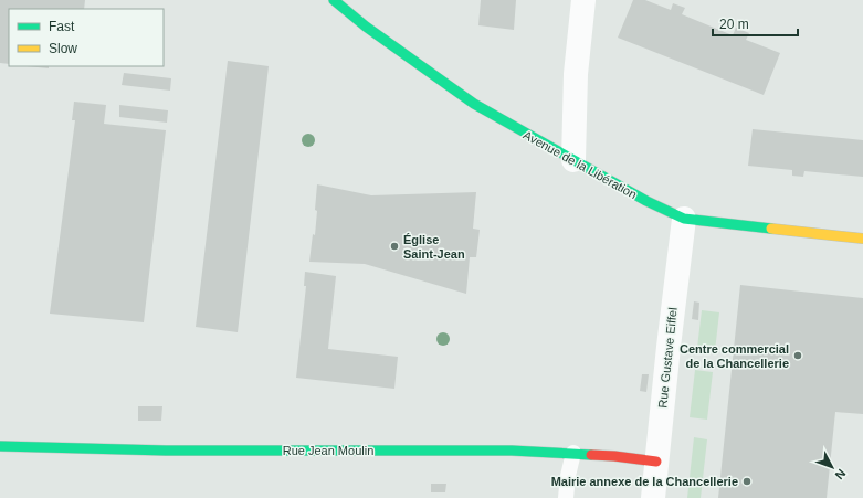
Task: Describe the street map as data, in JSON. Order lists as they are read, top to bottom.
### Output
{
  "streets": {
    "street": ["Avenue de la Libération", "Rue Gustave Eiffel", "Rue Jean Moulin"]
  },
  "crossings": [
    ["Avenue de la Libération", "Rue Gustave Eiffel"],
    ["Rue Gustave Eiffel", "Rue Jean Moulin"]
  ],
  "places": ["Église Saint-Jean", "Centre commercial de la Chancellerie", "Mairie annexe de la Chancellerie"],
  "legend": ["Fast", "Slow"],
  "scale_bar": "20 m",
  "north": "bottom right"
}
